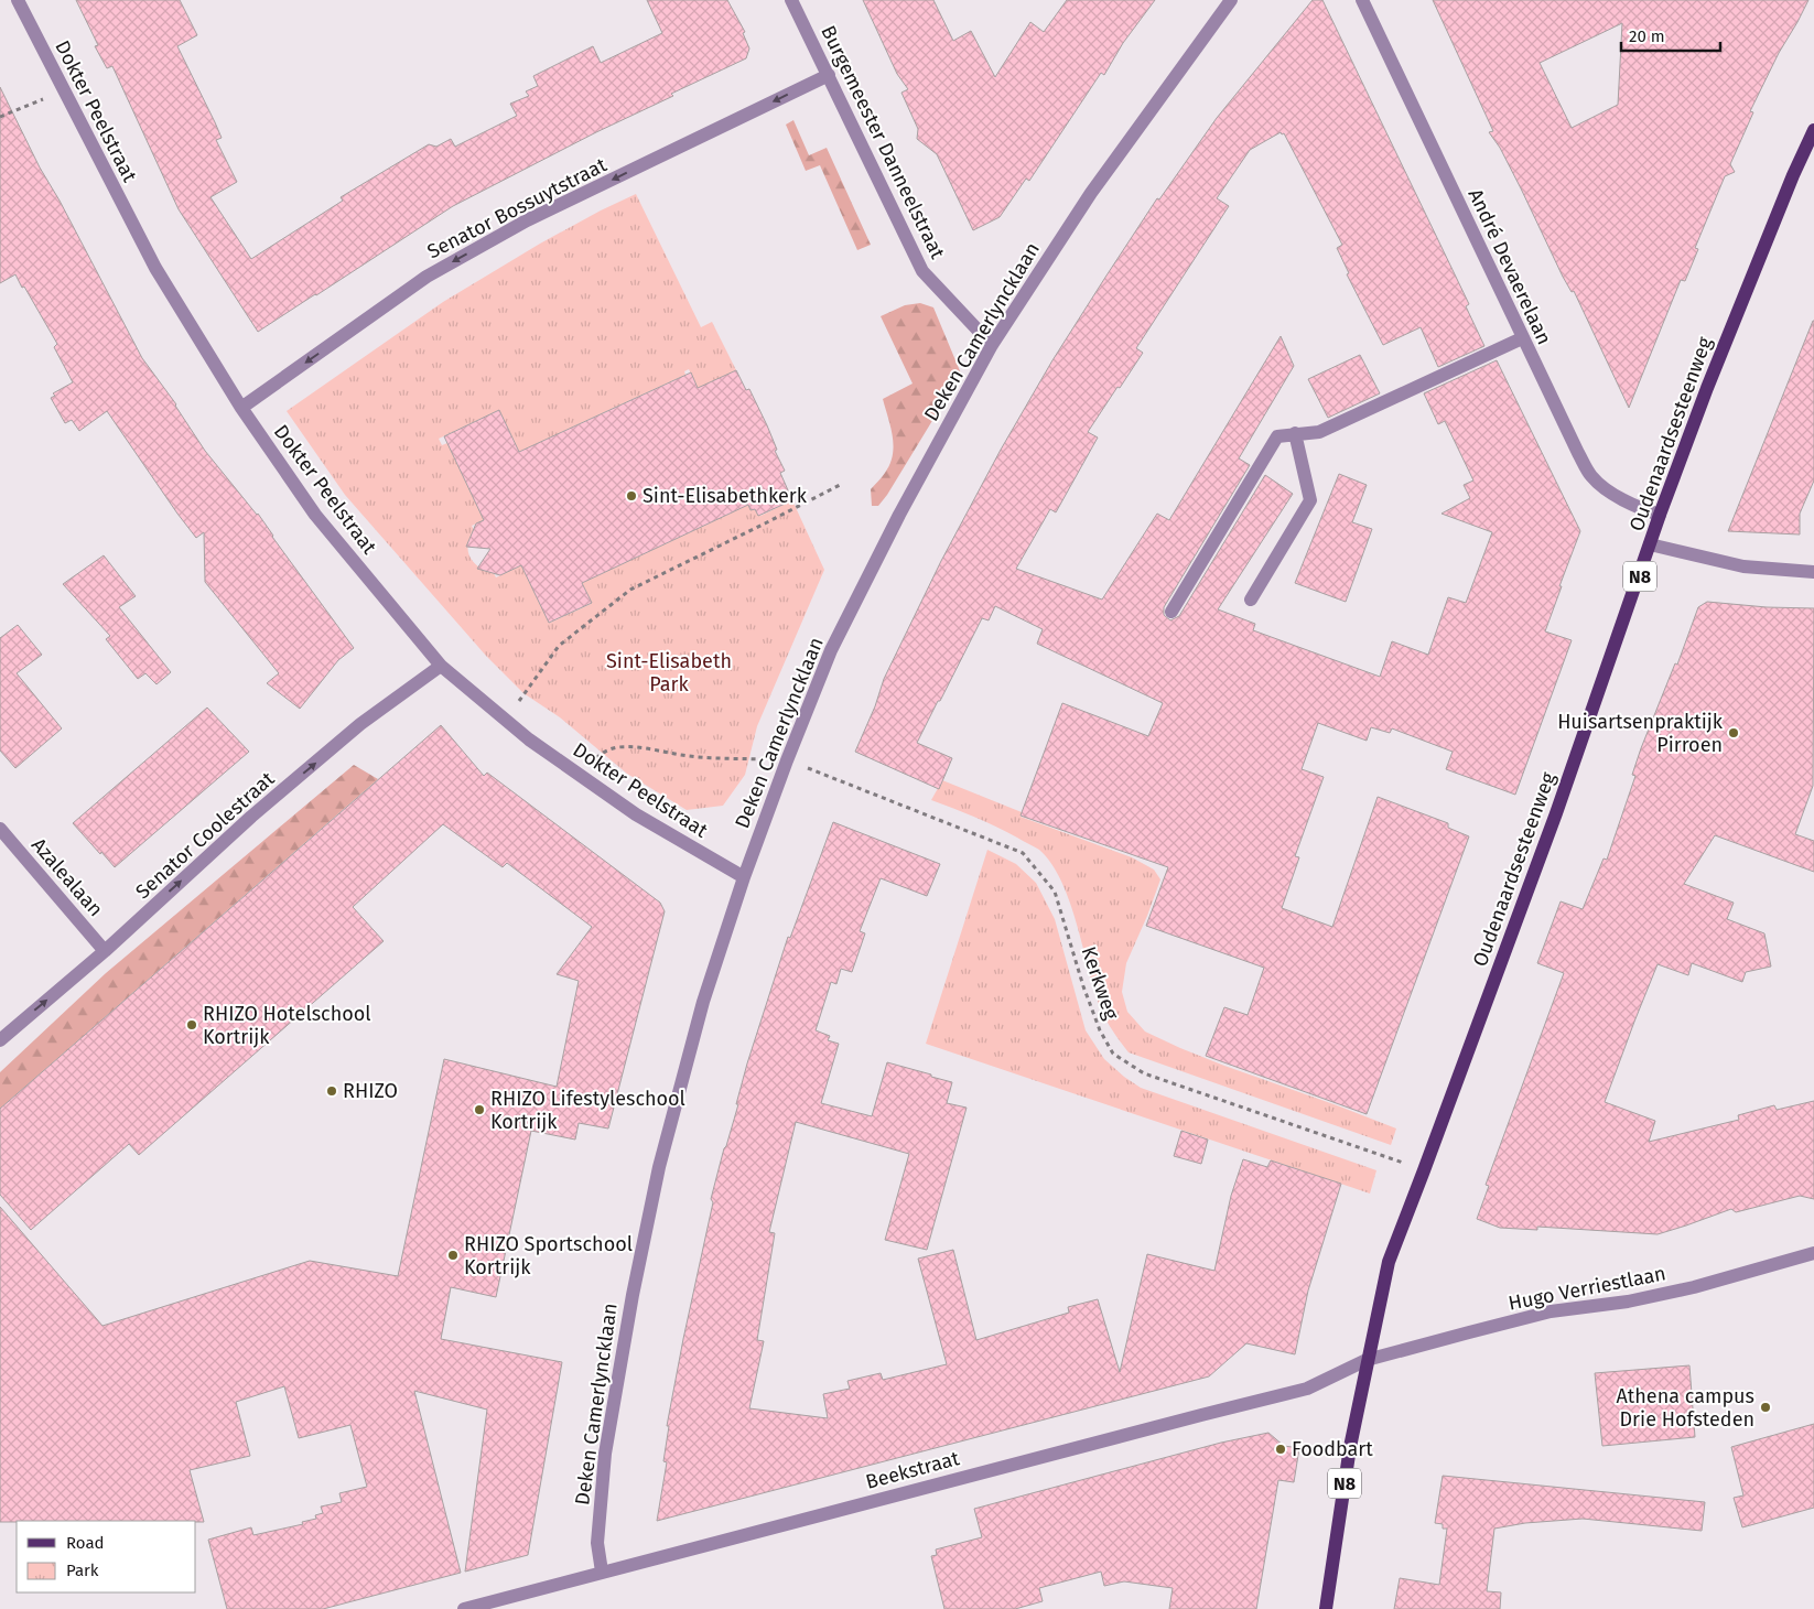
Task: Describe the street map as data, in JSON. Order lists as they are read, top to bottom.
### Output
{
  "streets": {
    "main road": ["Oudenaardsesteenweg", "N8"],
    "street": [
      "Dokter Peelstraat",
      "Burgemeester Danneelstraat",
      "Senator Bossuytstraat",
      "André Devaerelaan",
      "Deken Camerlyncklaan",
      "Senator Coolestraat",
      "Azalealaan",
      "Hugo Verriestlaan",
      "Beekstraat"
    ],
    "path": ["Kerkweg"]
  },
  "crossings": [
    ["Dokter Peelstraat", "Senator Bossuytstraat"],
    ["Dokter Peelstraat", "Deken Camerlyncklaan"],
    ["Dokter Peelstraat", "Senator Coolestraat"],
    ["Burgemeester Danneelstraat", "Senator Bossuytstraat"],
    ["Burgemeester Danneelstraat", "Deken Camerlyncklaan"],
    ["André Devaerelaan", "Oudenaardsesteenweg"],
    ["Deken Camerlyncklaan", "Kerkweg"],
    ["Deken Camerlyncklaan", "Beekstraat"],
    ["Oudenaardsesteenweg", "Kerkweg"],
    ["Oudenaardsesteenweg", "Hugo Verriestlaan"],
    ["Oudenaardsesteenweg", "Beekstraat"],
    ["Senator Coolestraat", "Azalealaan"],
    ["Hugo Verriestlaan", "Beekstraat"]
  ],
  "one_way": ["Senator Bossuytstraat", "Senator Coolestraat"],
  "parks": ["Sint-Elisabeth Park"],
  "places": [
    "Sint-Elisabethkerk",
    "Huisartsenpraktijk Pirroen",
    "RHIZO Hotelschool Kortrijk",
    "RHIZO",
    "RHIZO Lifestyleschool Kortrijk",
    "RHIZO Sportschool Kortrijk",
    "Athena campus Drie Hofsteden",
    "Foodbart"
  ],
  "legend": ["Road", "Park"],
  "scale_bar": "20 m"
}
